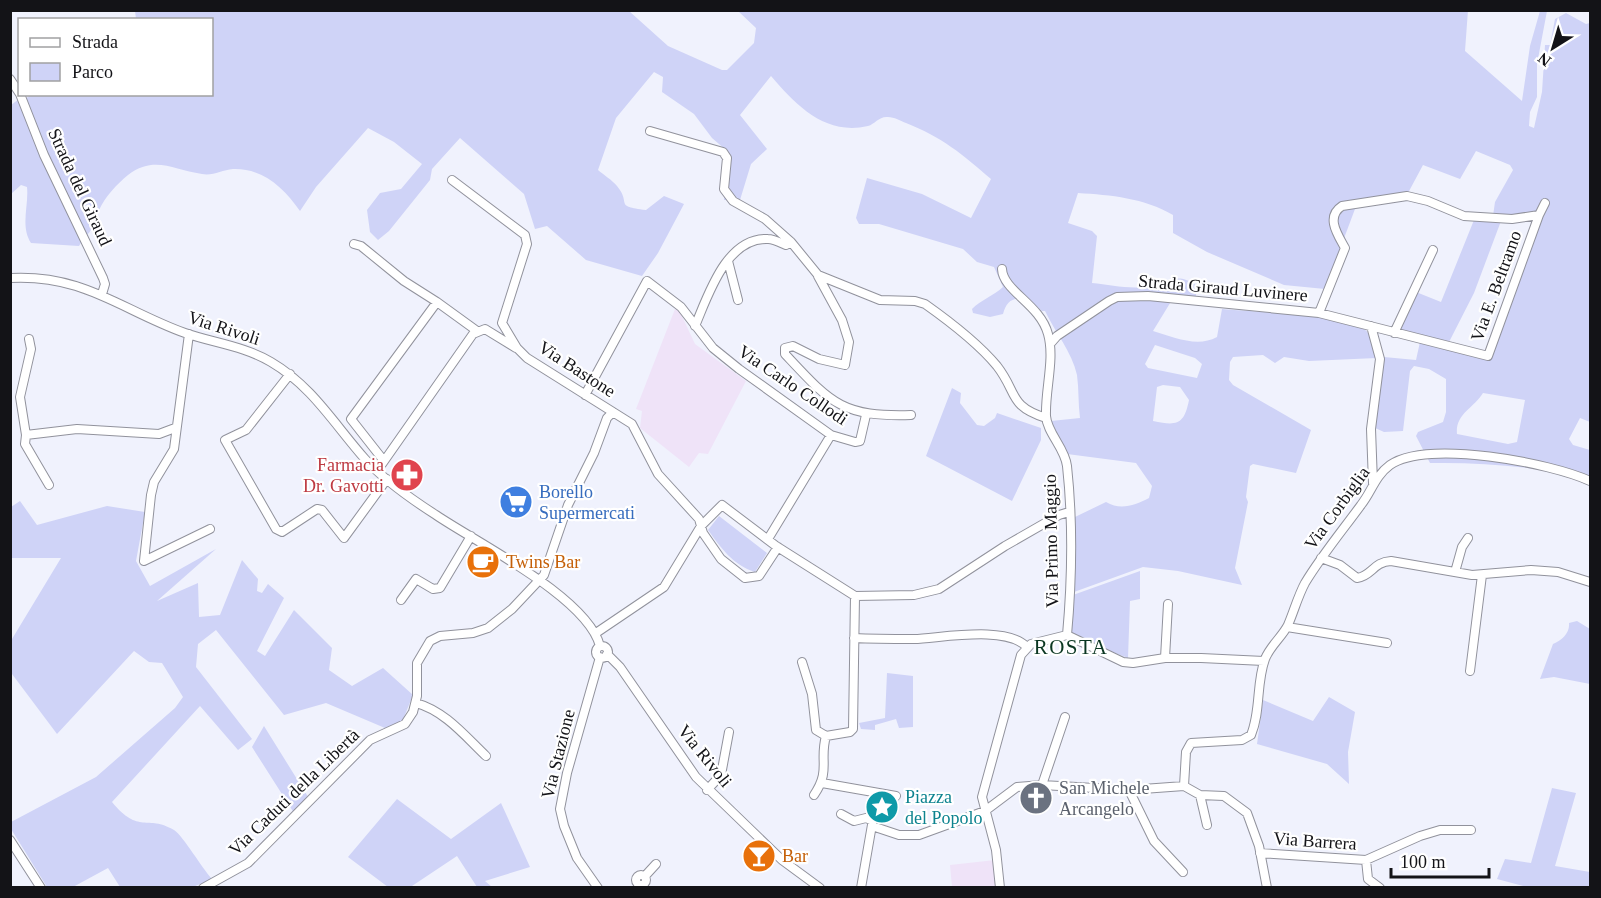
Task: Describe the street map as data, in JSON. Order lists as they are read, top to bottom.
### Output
{
  "streets": {
    "street": [
      "Strada del Giraud",
      "Via E. Beltramo",
      "Strada Giraud Luvinere",
      "Via Rivoli",
      "Via Bastone",
      "Via Carlo Collodi",
      "Via Corbiglia",
      "Via Primo Maggio",
      "Via Stazione",
      "Via Caduti della Libertà",
      "Via Barrera"
    ]
  },
  "crossings": [
    ["Strada del Giraud", "Via Rivoli"],
    ["Via E. Beltramo", "Strada Giraud Luvinere"],
    ["Strada Giraud Luvinere", "Via Primo Maggio"],
    ["Via Rivoli", "Via Stazione"],
    ["Via Bastone", "Via Carlo Collodi"]
  ],
  "districts": ["ROSTA"],
  "places": {
    "pharmacy": ["Farmacia Dr. Gavotti"],
    "supermarket": ["Borello Supermercati"],
    "cafe": ["Twins Bar"],
    "church": ["San Michele Arcangelo"],
    "place": ["Piazza del Popolo"],
    "bar": ["Bar"]
  },
  "legend": ["Strada", "Parco"],
  "scale_bar": "100 m",
  "north": "bottom left"
}
